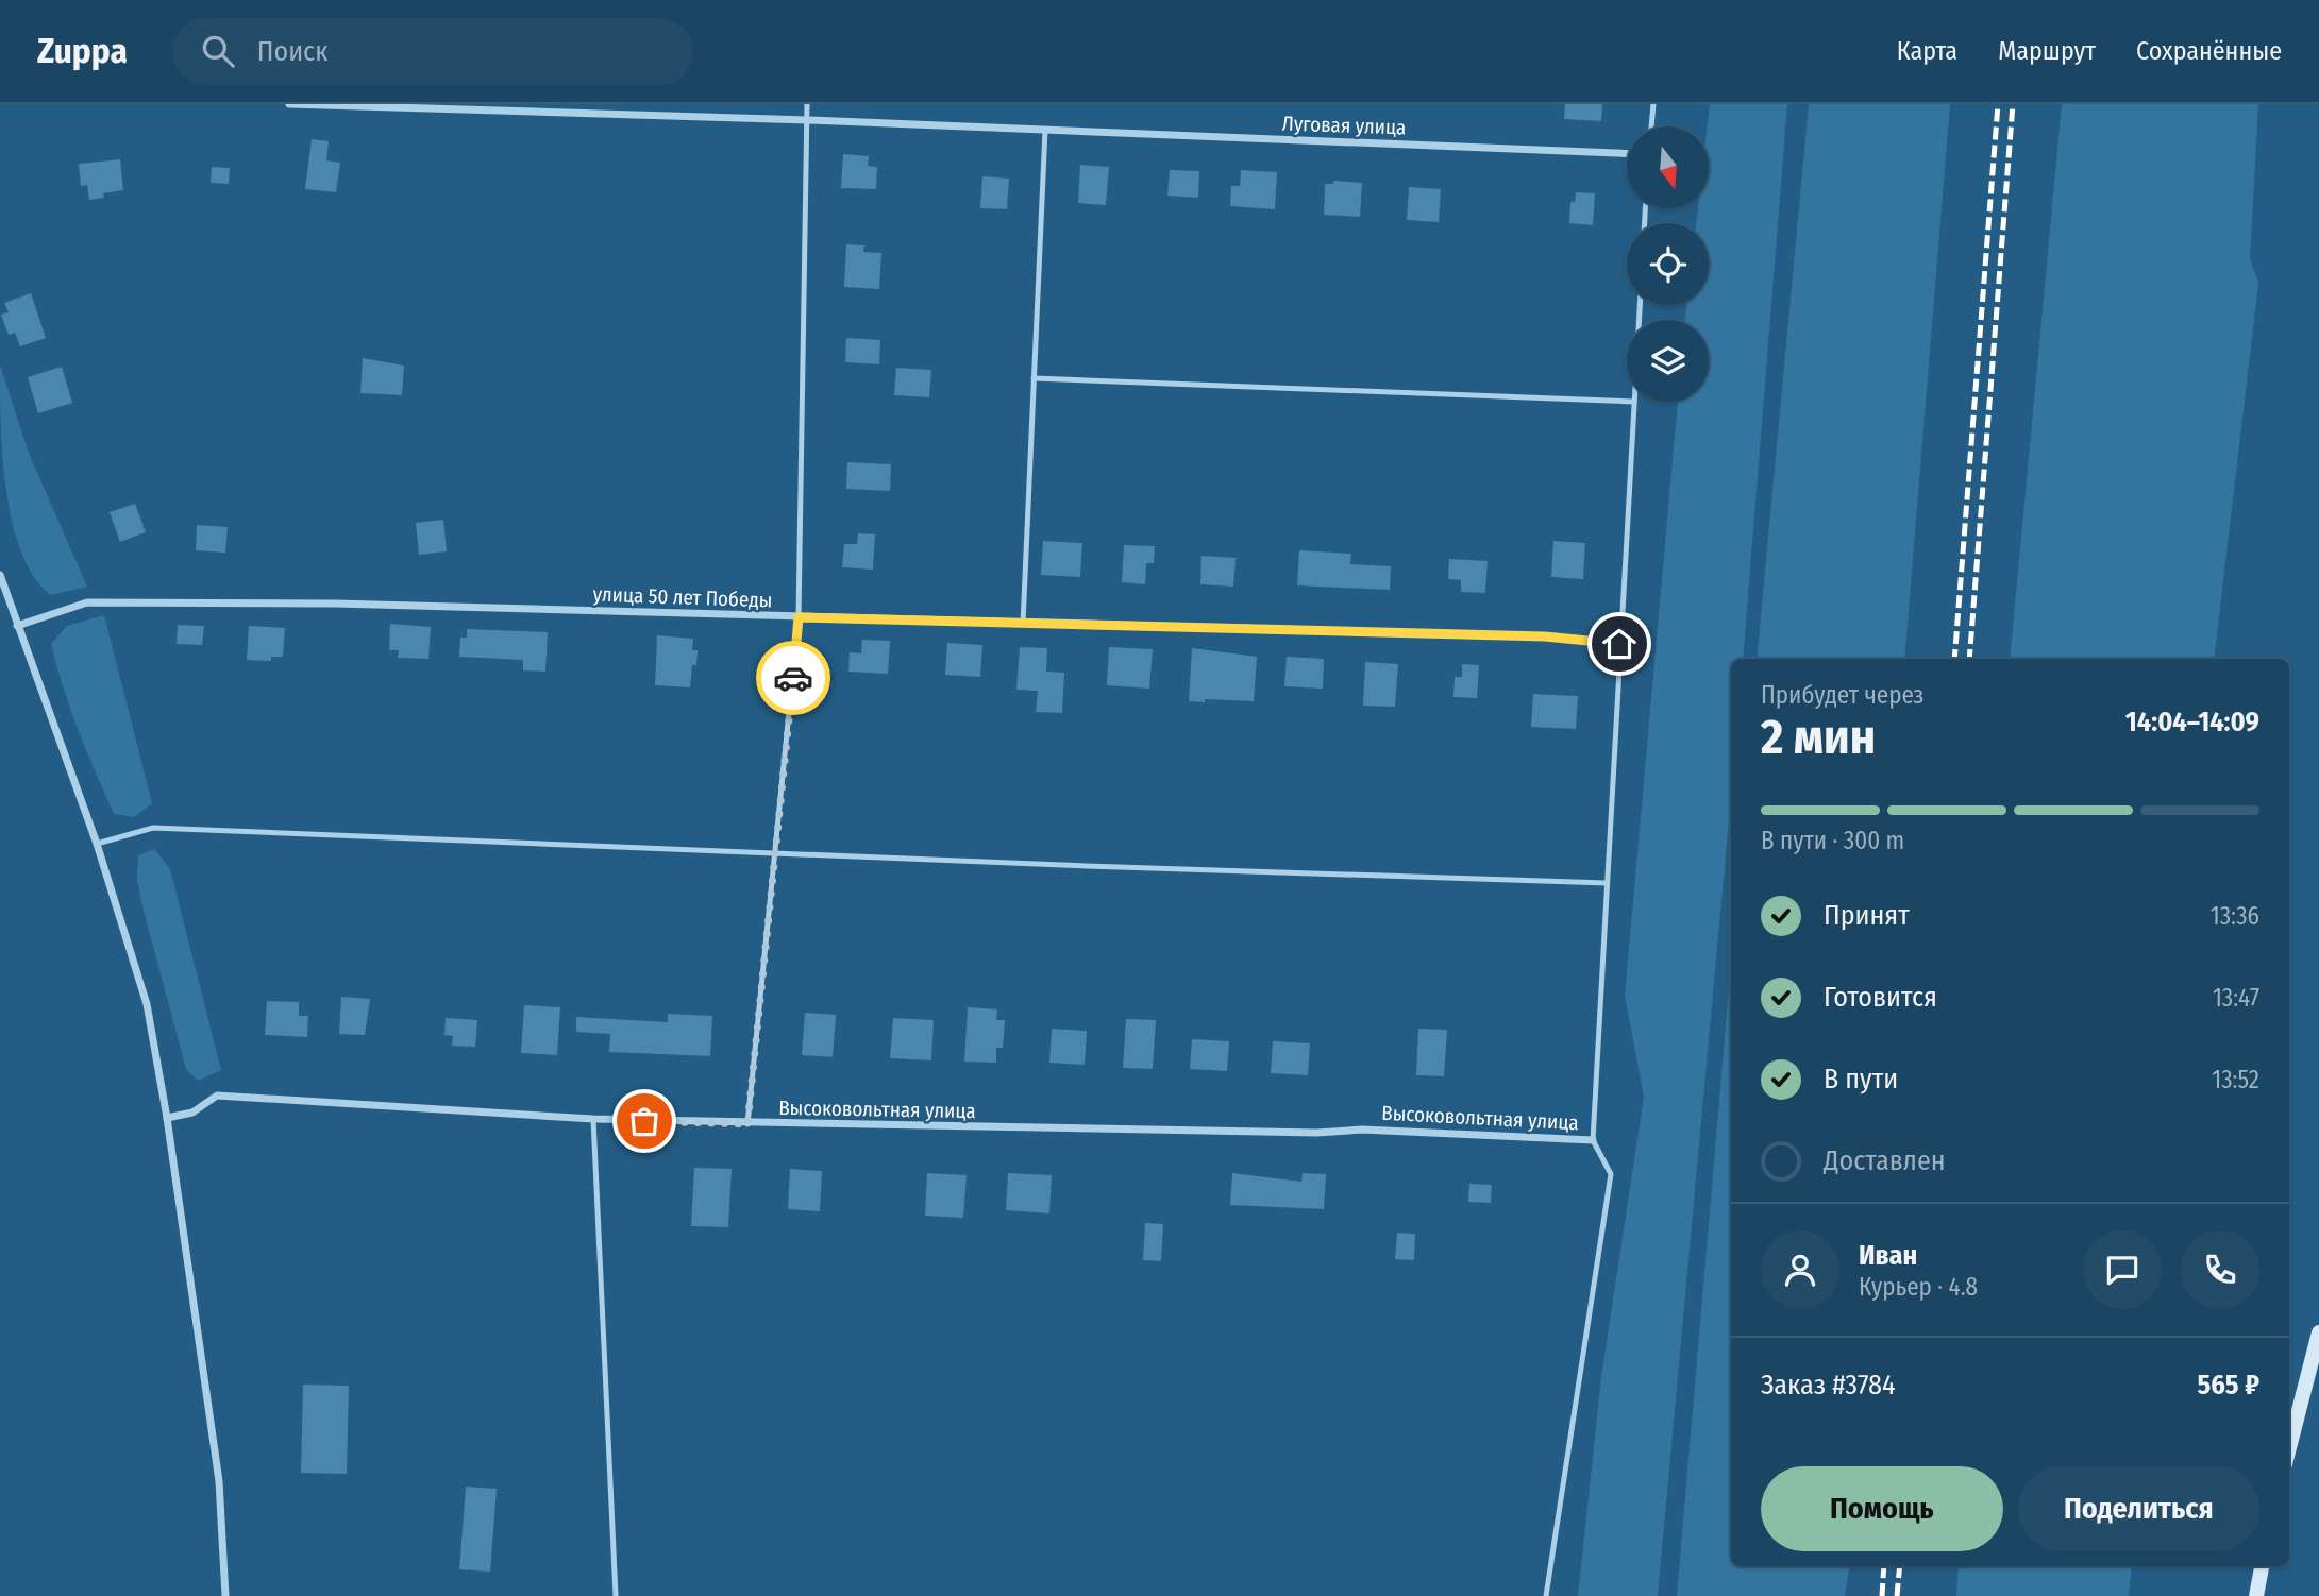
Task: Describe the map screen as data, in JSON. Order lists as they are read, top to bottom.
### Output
{
  "streets": {
    "street": ["Луговая улица", "улица 50 лет Победы", "Высоковольтная улица"]
  },
  "north": "bottom",
  "page": {
    "header": "Zuppa",
    "search": "Поиск",
    "nav": ["Карта", "Маршрут", "Сохранённые"],
    "heading": ["2 мин", "Прибудет через", "14:04–14:09"],
    "panel": [
      "Иван",
      "Курьер · 4.8",
      "Заказ #3784",
      "565 ₽"
    ],
    "bar": "В пути · 300 m",
    "list": [
      ["Принят", "13:36"],
      ["Готовится", "13:47"],
      ["В пути", "13:52"],
      "Доставлен"
    ],
    "buttons": ["Помощь", "Поделиться"]
  }
}
